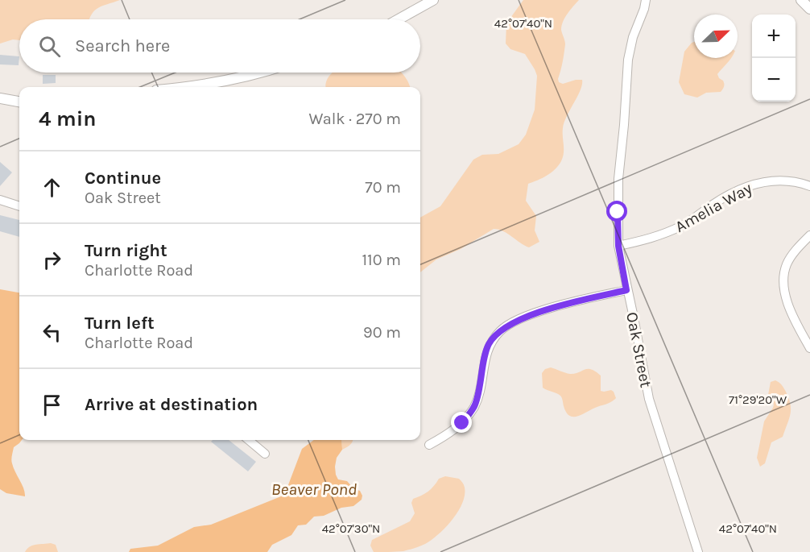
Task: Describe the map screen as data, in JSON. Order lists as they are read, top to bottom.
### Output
{
  "streets": {
    "street": ["Amelia Way", "Oak Street"]
  },
  "crossings": [
    ["Amelia Way", "Oak Street"]
  ],
  "water": ["Beaver Pond"],
  "north": "top right",
  "page": {
    "map_buttons": ["+", "−"],
    "search": "Search here",
    "heading": ["4 min", "Walk · 270 m"],
    "list": [
      ["Continue", "Oak Street", "70 m"],
      ["Turn right", "Charlotte Road", "110 m"],
      ["Turn left", "Charlotte Road", "90 m"],
      "Arrive at destination"
    ]
  },
  "coordinates": ["42°07'40\"N", "71°29'20\"W", "42°07'30\"N"]
}
